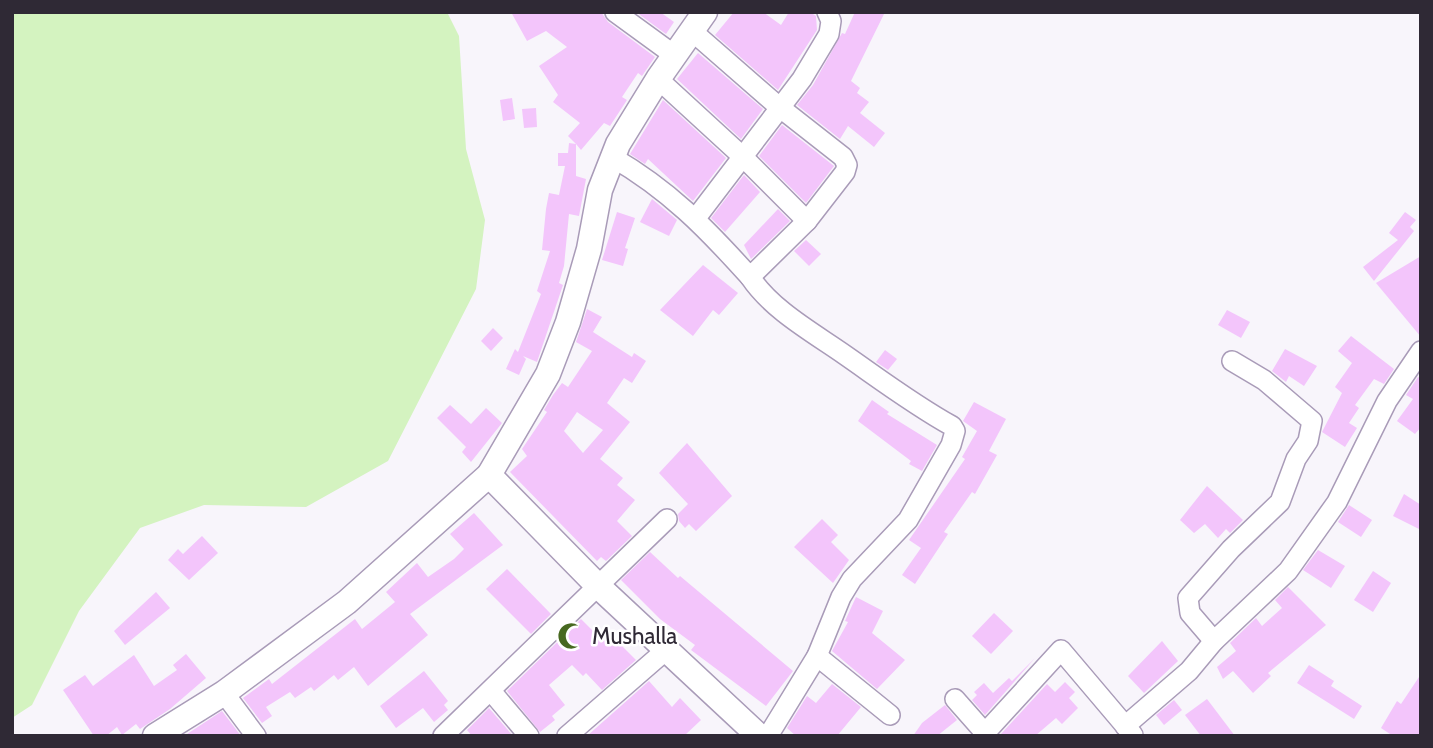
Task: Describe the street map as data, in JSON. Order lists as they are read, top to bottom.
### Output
{
  "places": {
    "mosque": ["Mushalla"]
  }
}
